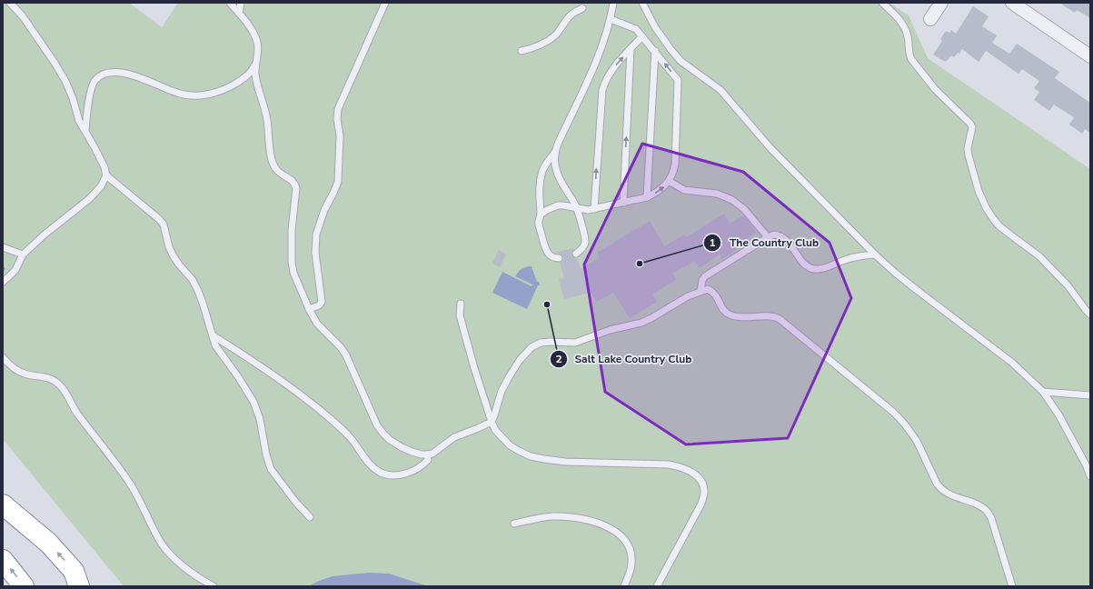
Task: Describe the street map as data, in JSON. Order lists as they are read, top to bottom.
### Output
{
  "places": ["The Country Club", "Salt Lake Country Club"]
}
